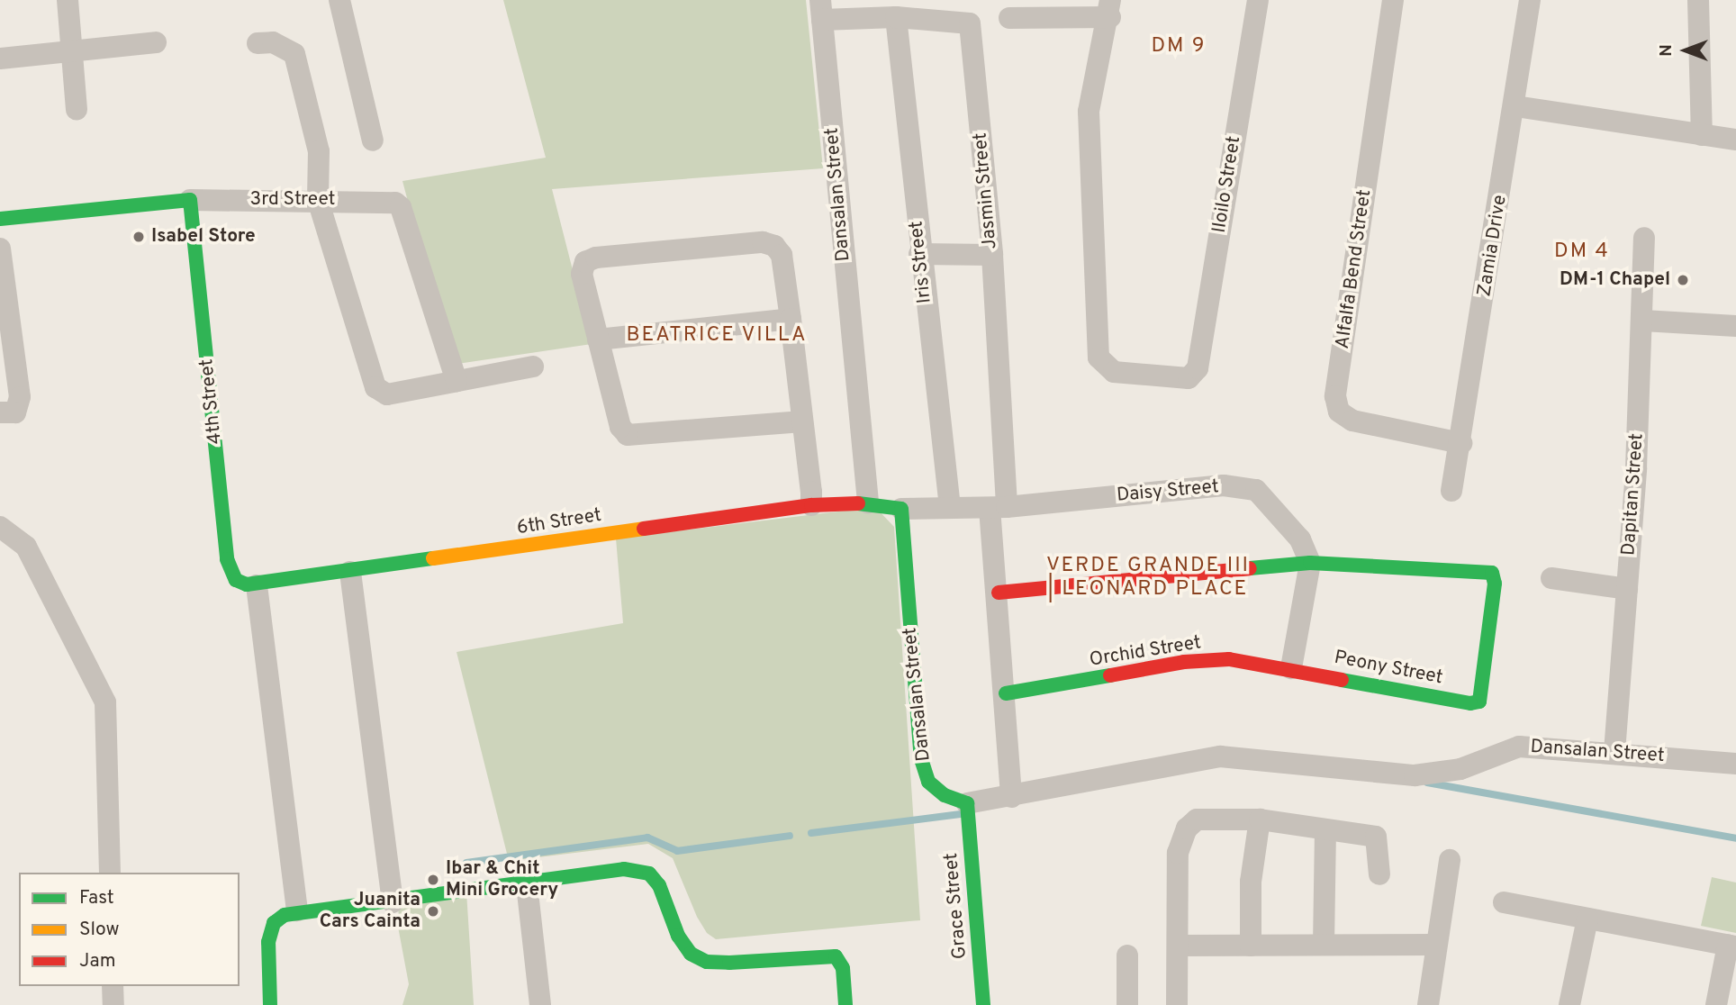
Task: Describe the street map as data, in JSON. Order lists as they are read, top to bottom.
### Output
{
  "streets": {
    "street": [
      "Iloilo Street",
      "Jasmin Street",
      "Dansalan Street",
      "3rd Street",
      "Zamia Drive",
      "Iris Street",
      "Alfalfa Bend Street",
      "4th Street",
      "Daisy Street",
      "Dapitan Street",
      "6th Street",
      "Orchid Street",
      "Peony Street",
      "Grace Street"
    ]
  },
  "crossings": [
    ["Jasmin Street", "Dansalan Street"],
    ["Jasmin Street", "Iris Street"],
    ["Jasmin Street", "Daisy Street"],
    ["Jasmin Street", "Orchid Street"],
    ["Dansalan Street", "Daisy Street"],
    ["Dansalan Street", "Dapitan Street"],
    ["Dansalan Street", "6th Street"],
    ["Dansalan Street", "Grace Street"],
    ["3rd Street", "4th Street"],
    ["Zamia Drive", "Alfalfa Bend Street"],
    ["Iris Street", "Daisy Street"],
    ["4th Street", "6th Street"],
    ["Daisy Street", "Peony Street"],
    ["Orchid Street", "Peony Street"]
  ],
  "districts": [
    "DM 9",
    "DM 4",
    "BEATRICE VILLA",
    "VERDE GRANDE III | LEONARD PLACE"
  ],
  "places": [
    "Isabel Store",
    "DM-1 Chapel",
    "Ibar & Chit Mini Grocery",
    "Juanita Cars Cainta"
  ],
  "legend": ["Fast", "Slow", "Jam"],
  "north": "left"
}
